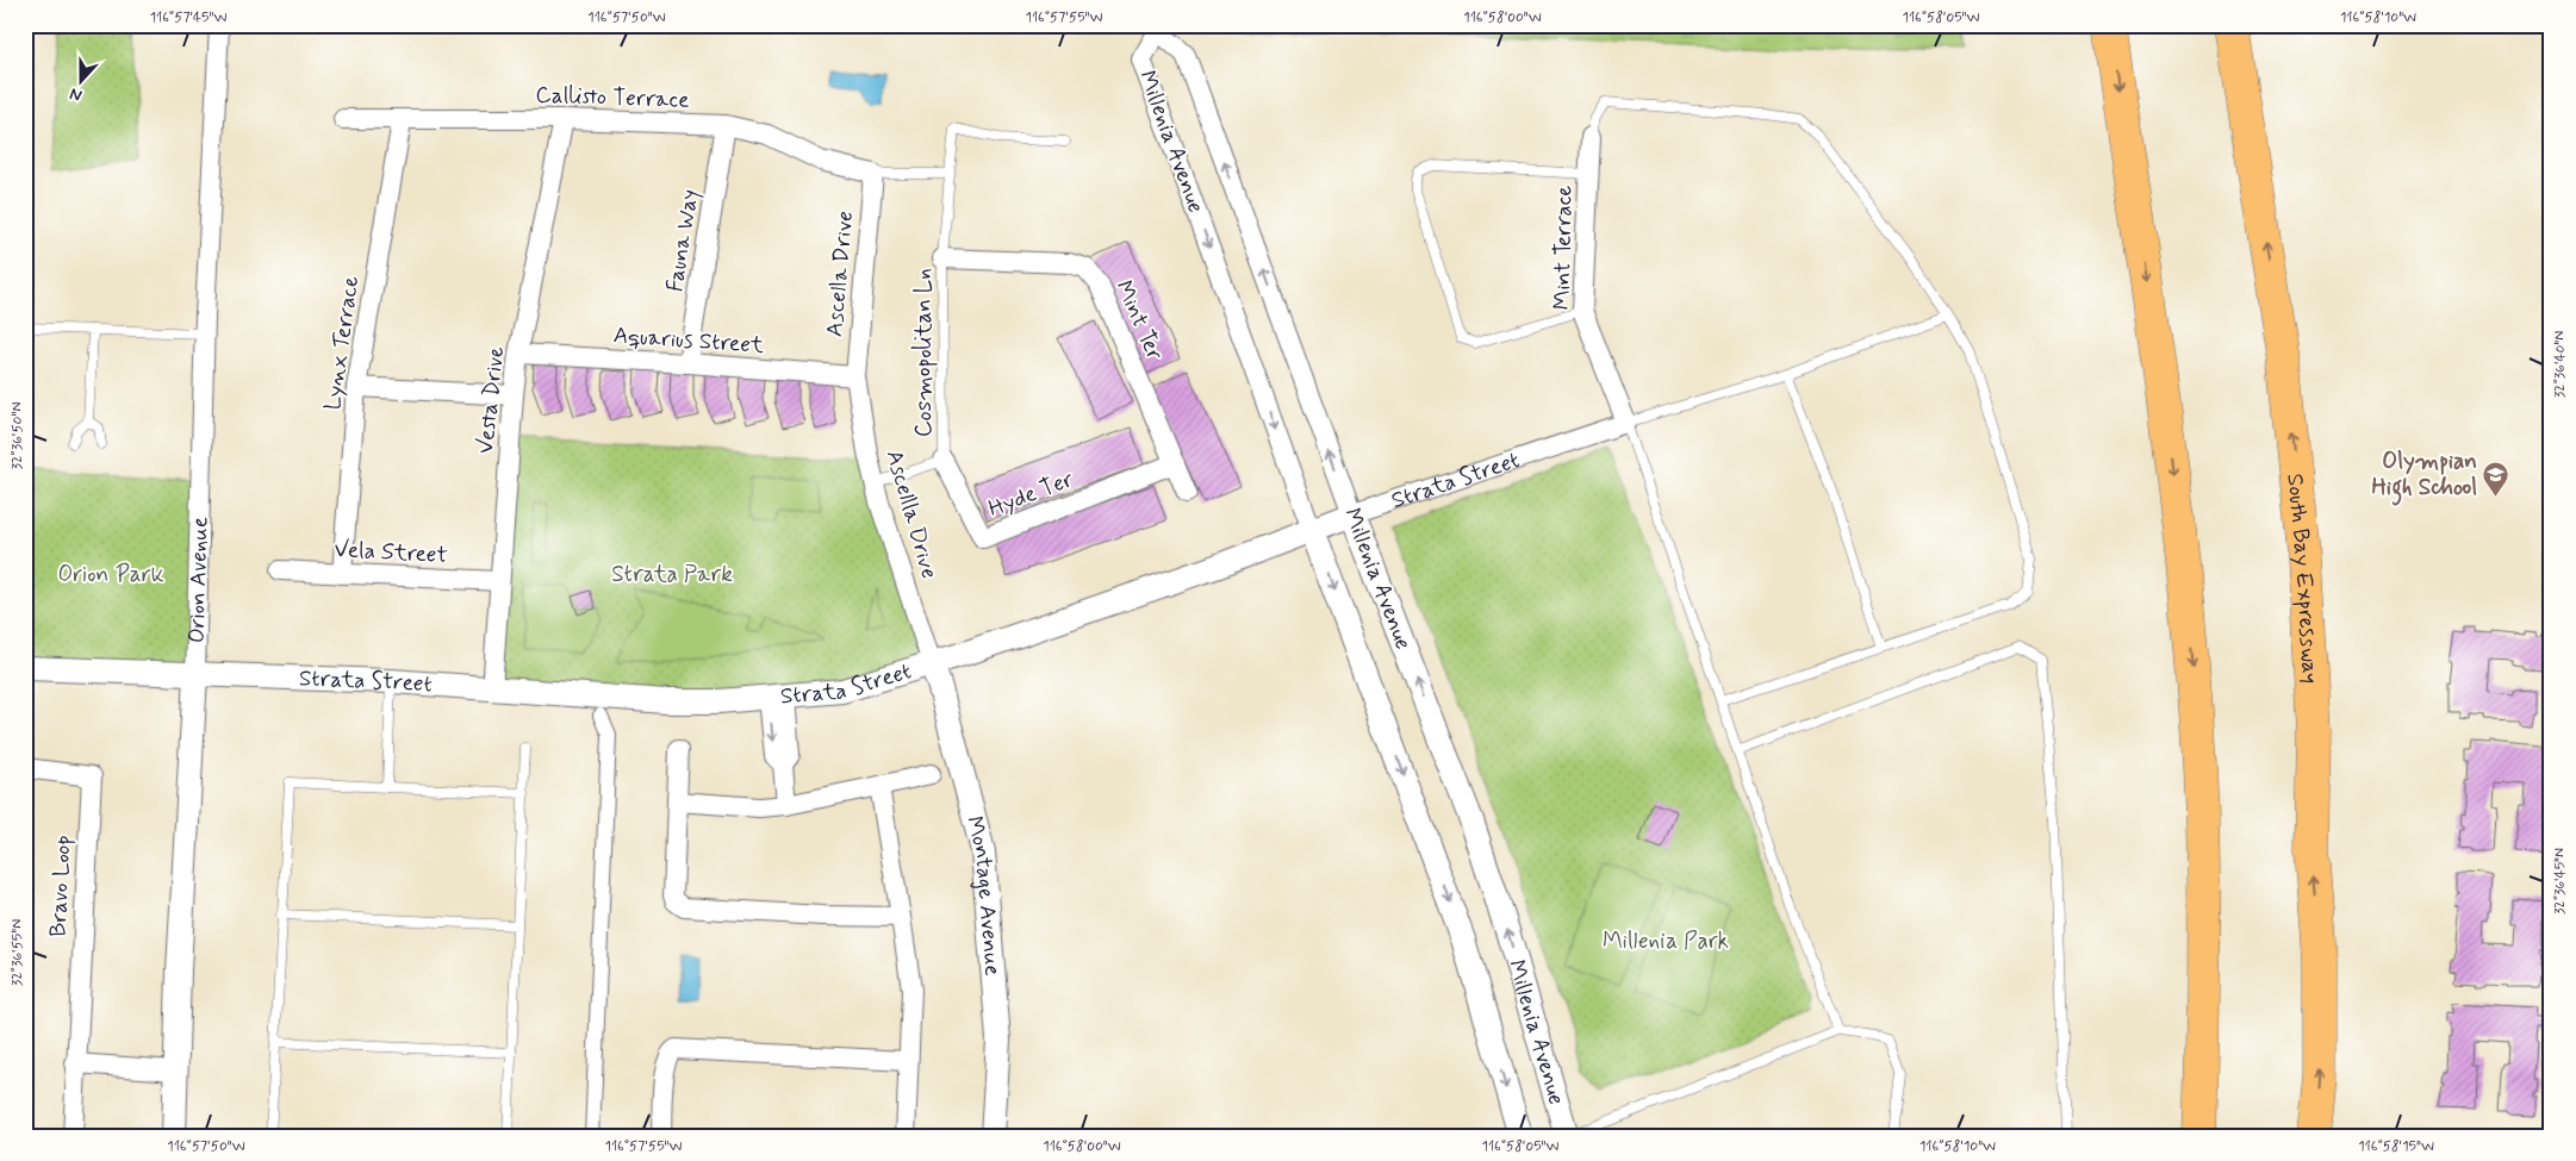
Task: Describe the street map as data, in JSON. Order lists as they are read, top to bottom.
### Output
{
  "streets": {
    "highway": ["South Bay Expressway"],
    "street": [
      "Callisto Terrace",
      "Millenia Avenue",
      "Fauna Way",
      "Mint Terrace",
      "Ascella Drive",
      "Mint Ter",
      "Aquarius Street",
      "Lynx Terrace",
      "Vesta Drive",
      "Strata Street",
      "Hyde Ter",
      "Ascellla Drive",
      "Vela Street",
      "Orion Avenue",
      "Bravo Loop",
      "Montage Avenue"
    ],
    "lane": ["Cosmopolitan Ln"]
  },
  "crossings": [
    ["Callisto Terrace", "Fauna Way"],
    ["Callisto Terrace", "Ascella Drive"],
    ["Callisto Terrace", "Lynx Terrace"],
    ["Callisto Terrace", "Vesta Drive"],
    ["Millenia Avenue", "Strata Street"],
    ["Fauna Way", "Aquarius Street"],
    ["Mint Terrace", "Strata Street"],
    ["Ascella Drive", "Aquarius Street"],
    ["Ascella Drive", "Ascellla Drive"],
    ["Mint Ter", "Cosmopolitan Ln"],
    ["Mint Ter", "Hyde Ter"],
    ["Aquarius Street", "Vesta Drive"],
    ["Aquarius Street", "Ascellla Drive"],
    ["Lynx Terrace", "Vela Street"],
    ["Cosmopolitan Ln", "Hyde Ter"],
    ["Cosmopolitan Ln", "Ascellla Drive"],
    ["Vesta Drive", "Strata Street"],
    ["Vesta Drive", "Vela Street"],
    ["Strata Street", "Ascellla Drive"],
    ["Strata Street", "Orion Avenue"],
    ["Strata Street", "Montage Avenue"],
    ["Ascellla Drive", "Montage Avenue"]
  ],
  "parks": ["Orion Park", "Strata Park", "Millenia Park"],
  "places": {
    "school or university": ["Olympian High School"]
  },
  "north": "bottom",
  "coordinates": [
    "116°57'45\"W",
    "116°57'50\"W",
    "116°57'55\"W",
    "116°58'00\"W",
    "116°58'05\"W",
    "116°58'10\"W",
    "32°36'40\"N",
    "32°36'50\"N",
    "32°36'45\"N",
    "32°36'55\"N",
    "116°58'15\"W"
  ]
}
